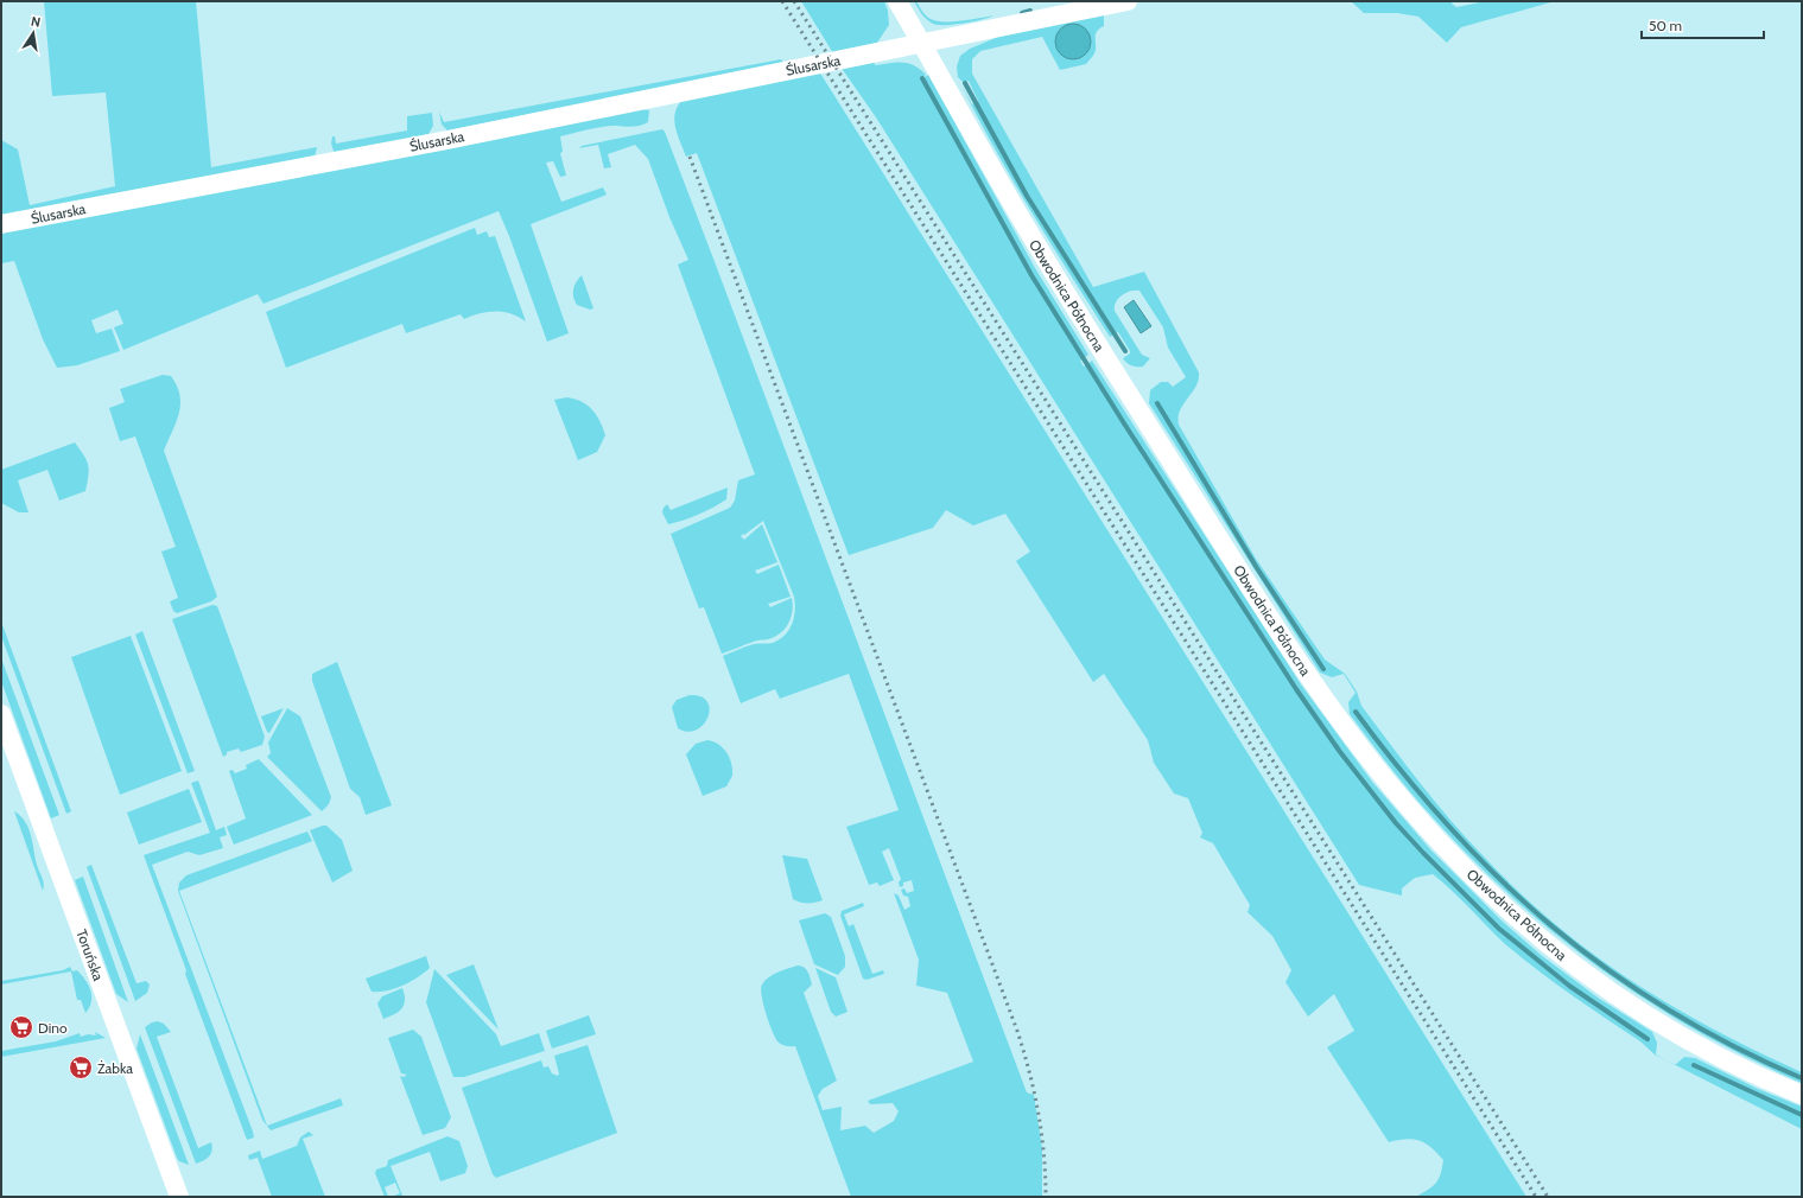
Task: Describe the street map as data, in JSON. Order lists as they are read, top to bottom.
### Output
{
  "streets": {
    "street": ["Ślusarska", "Obwodnica Północna", "Toruńska"]
  },
  "crossings": [
    ["Ślusarska", "Obwodnica Północna"]
  ],
  "places": {
    "supermarket": ["Dino", "Żabka"]
  },
  "scale_bar": "50 m",
  "north": "top"
}
